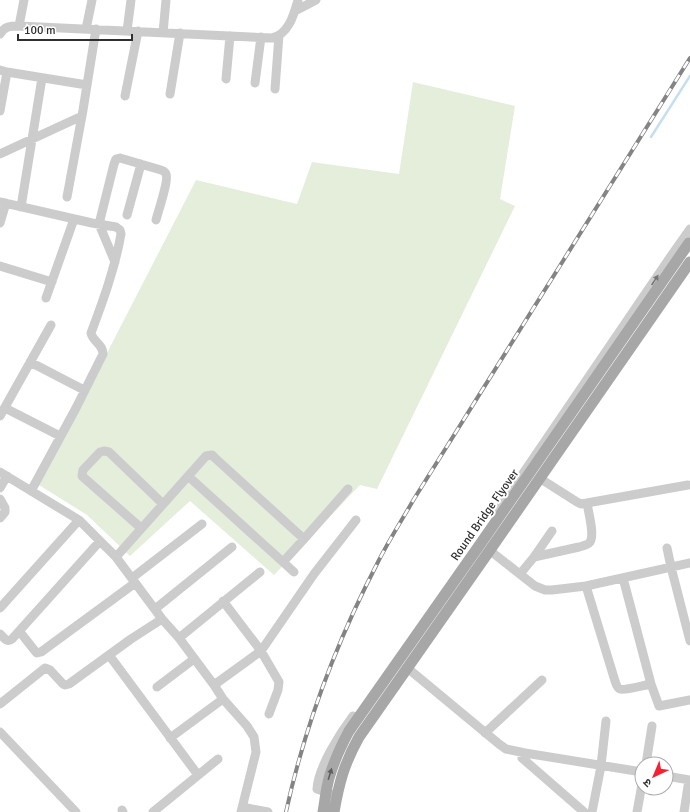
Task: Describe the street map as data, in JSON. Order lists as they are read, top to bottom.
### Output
{
  "streets": {
    "main road": ["Round Bridge Flyover"]
  },
  "scale_bar": "100 m",
  "north": "bottom left"
}
